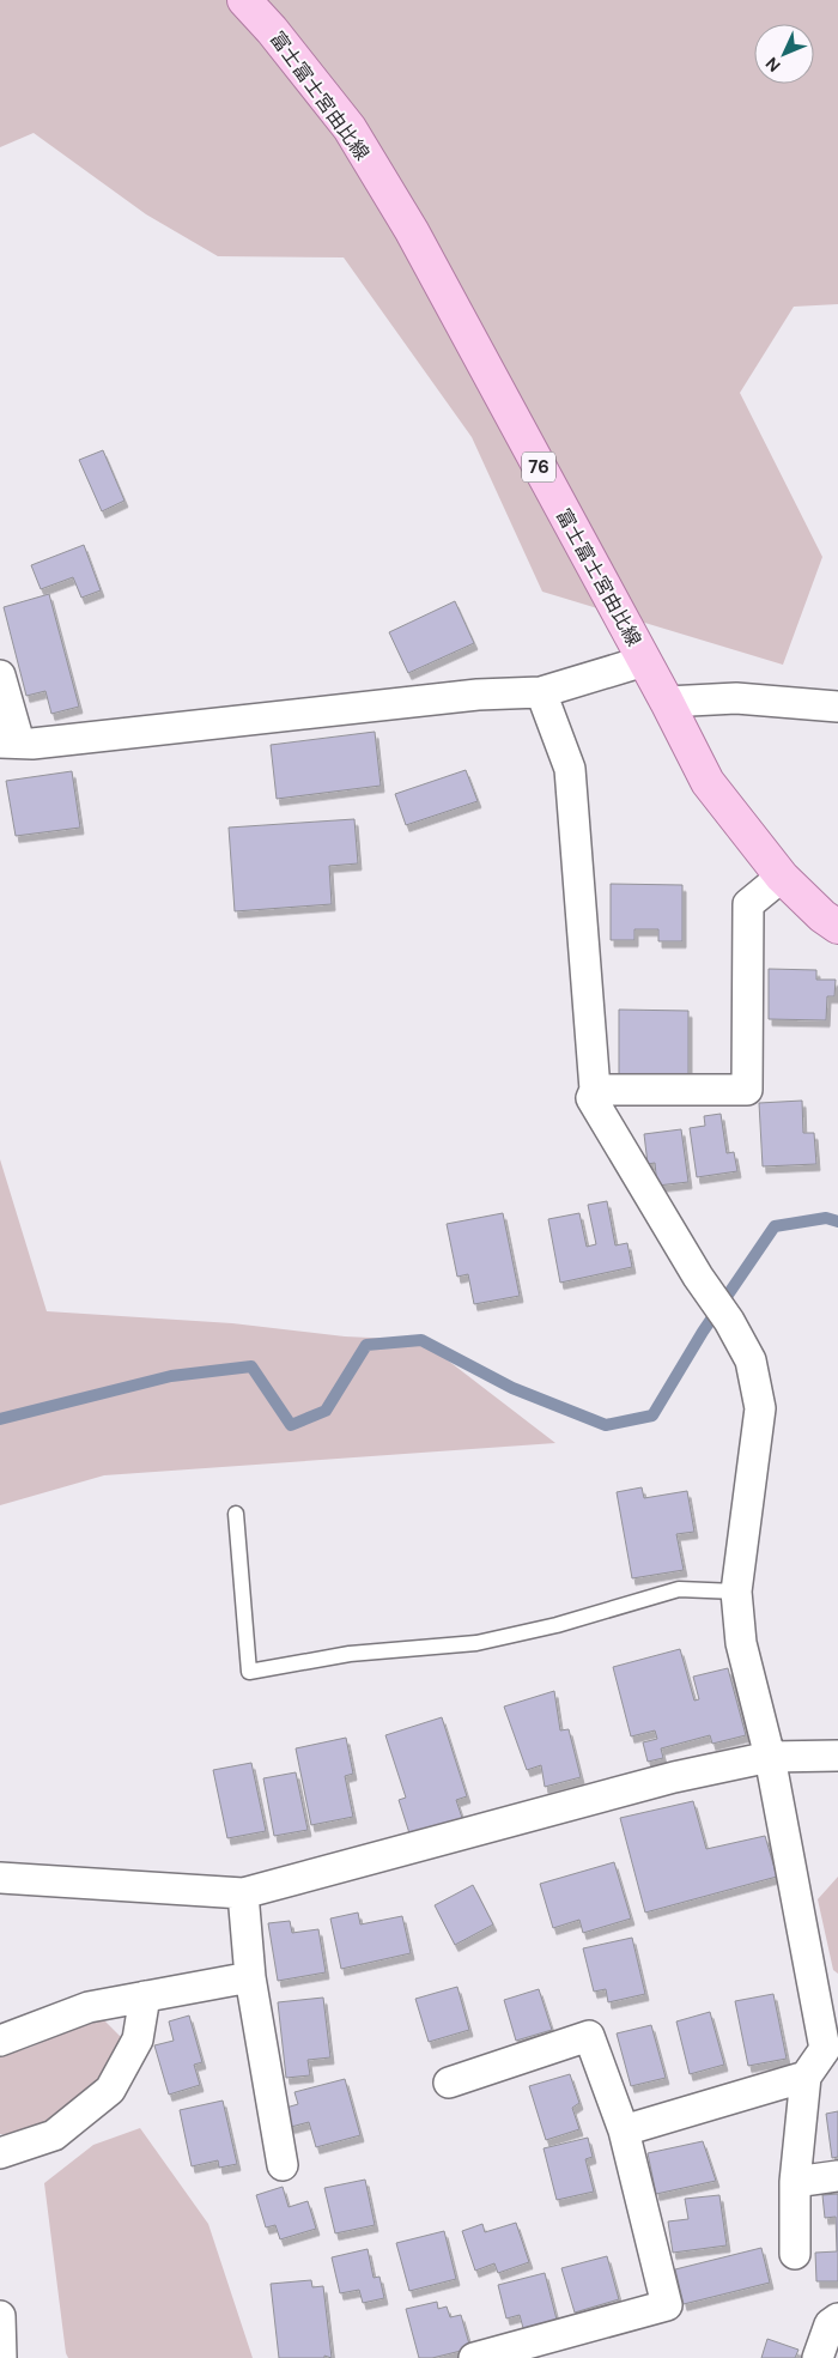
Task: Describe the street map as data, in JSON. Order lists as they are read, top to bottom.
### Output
{
  "streets": {
    "main road": ["富士富士宮由比線", "76"]
  },
  "north": "bottom left"
}
